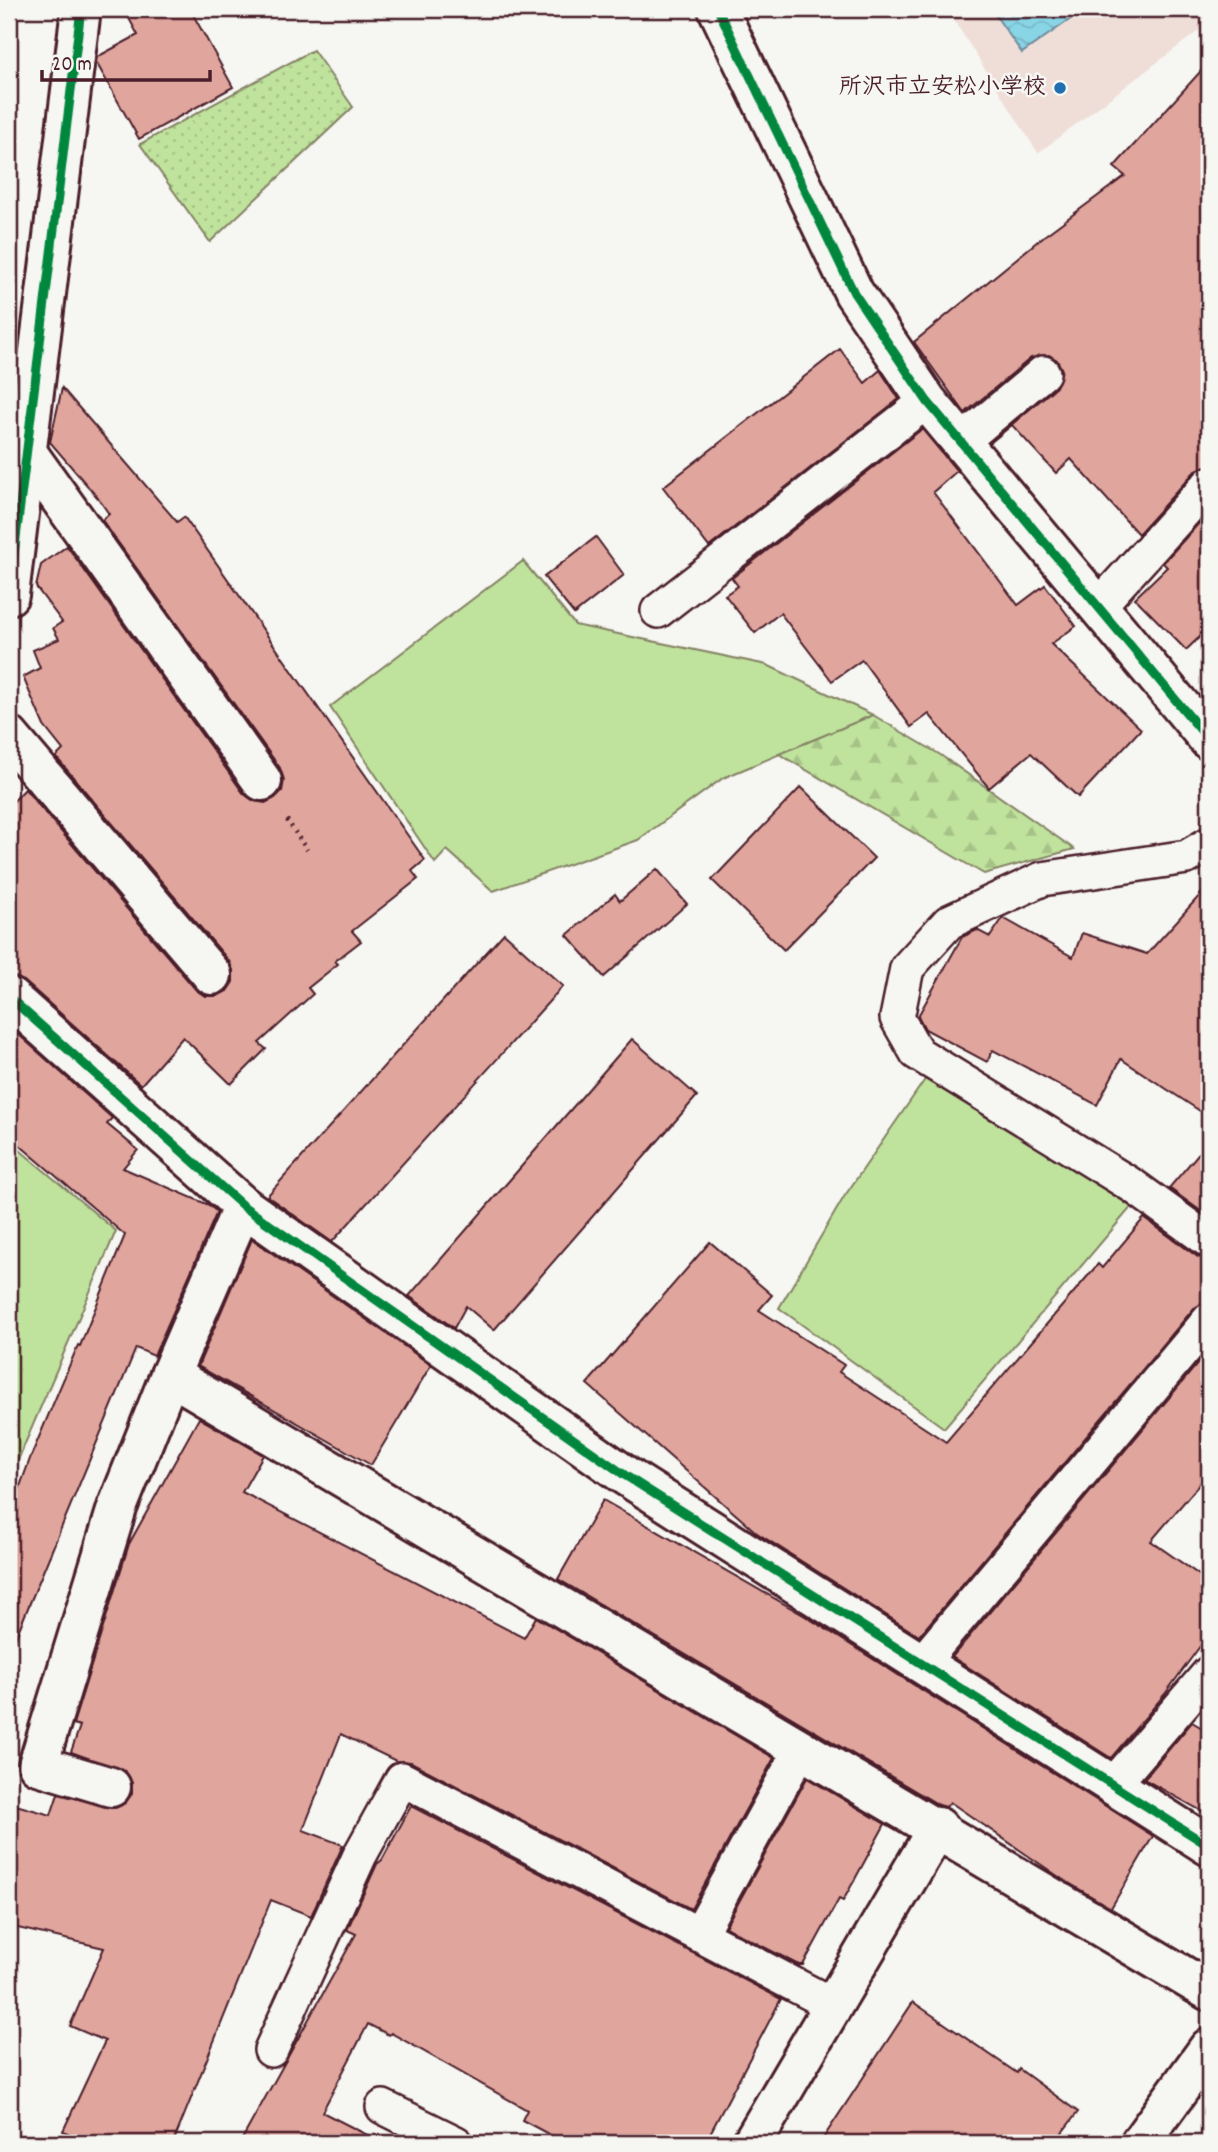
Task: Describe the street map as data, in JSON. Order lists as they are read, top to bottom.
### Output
{
  "places": ["所沢市立安松小学校"],
  "scale_bar": "20 m"
}
